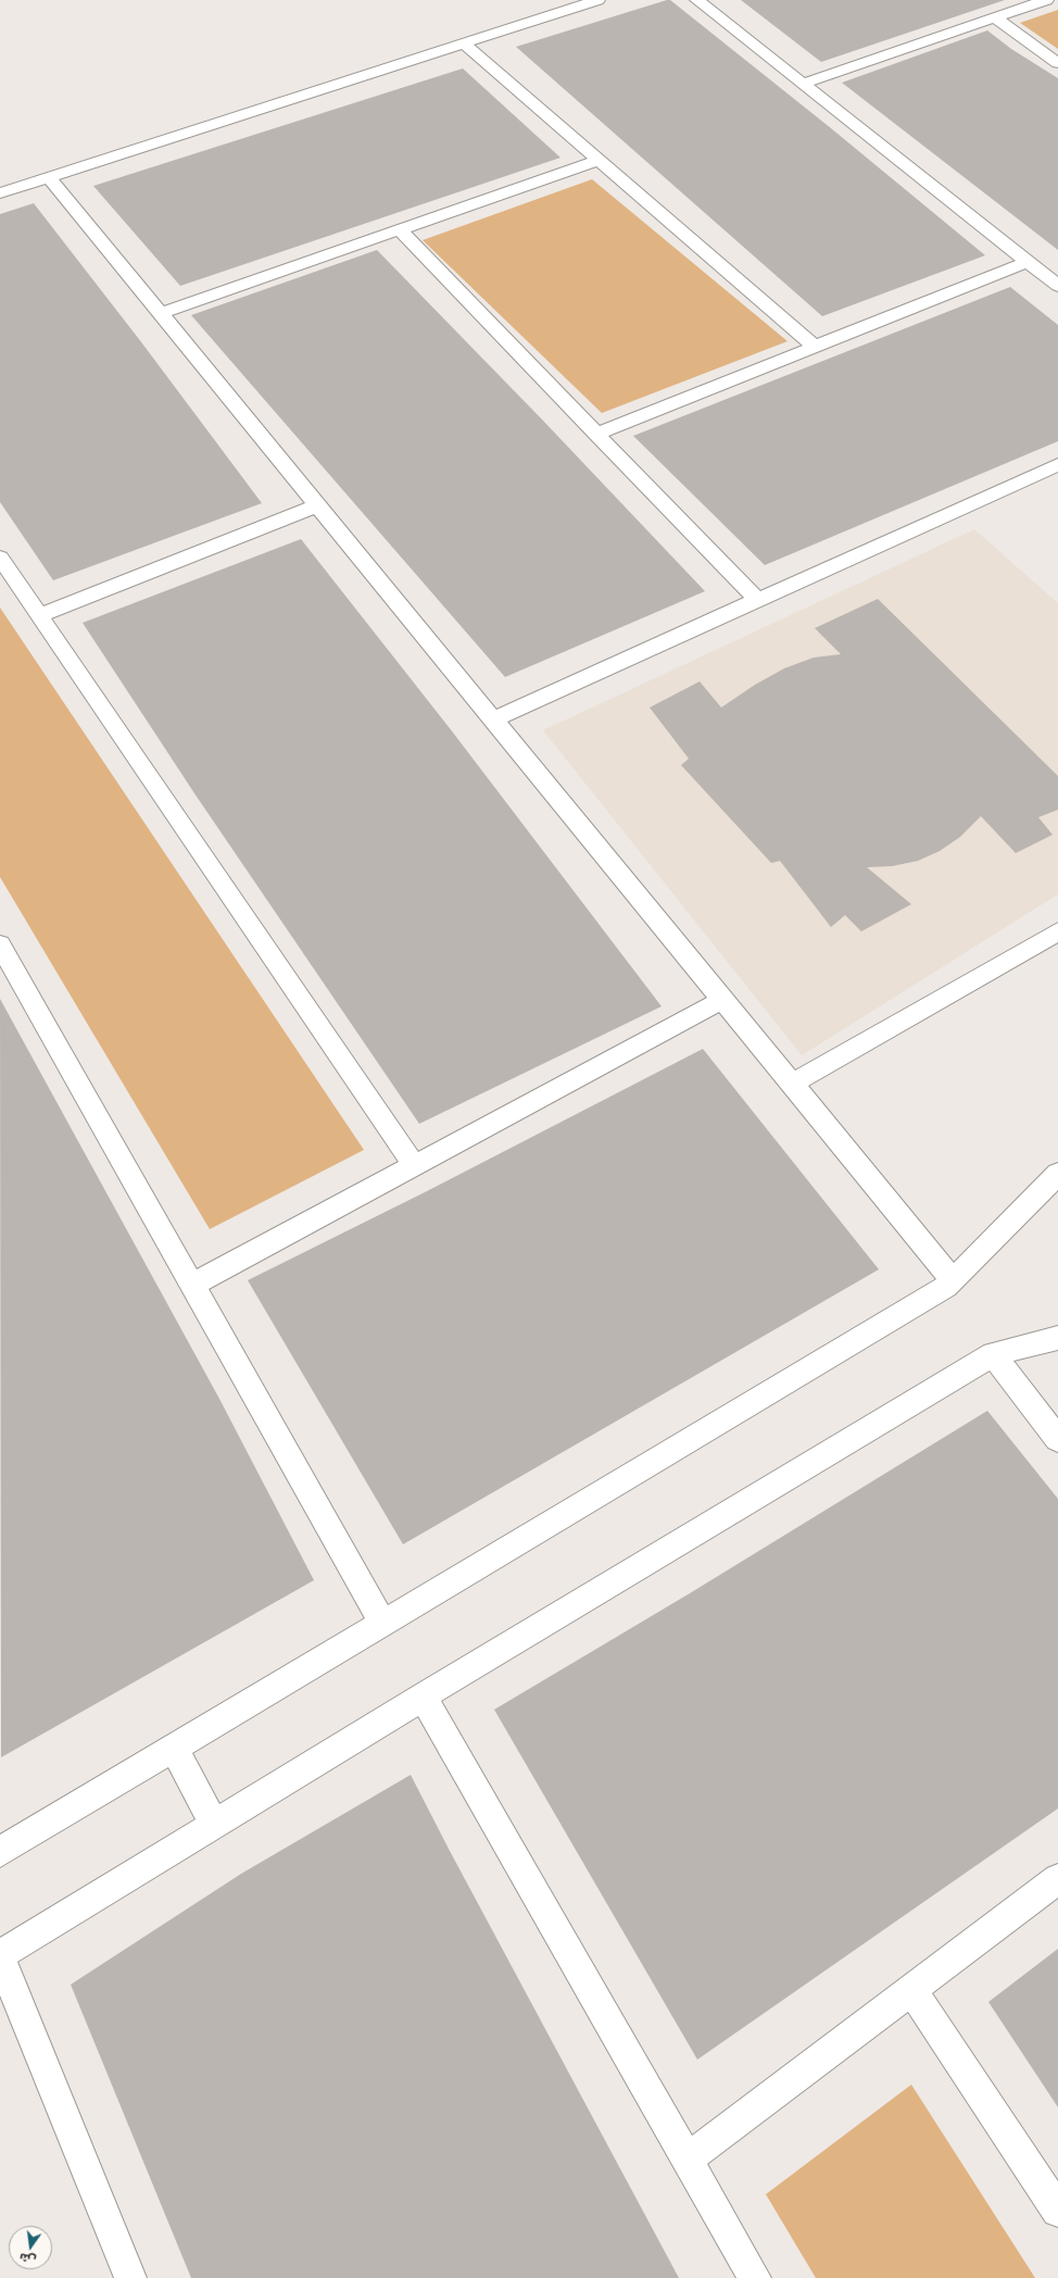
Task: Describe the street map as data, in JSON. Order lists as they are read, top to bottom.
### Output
{
  "north": "bottom"
}
